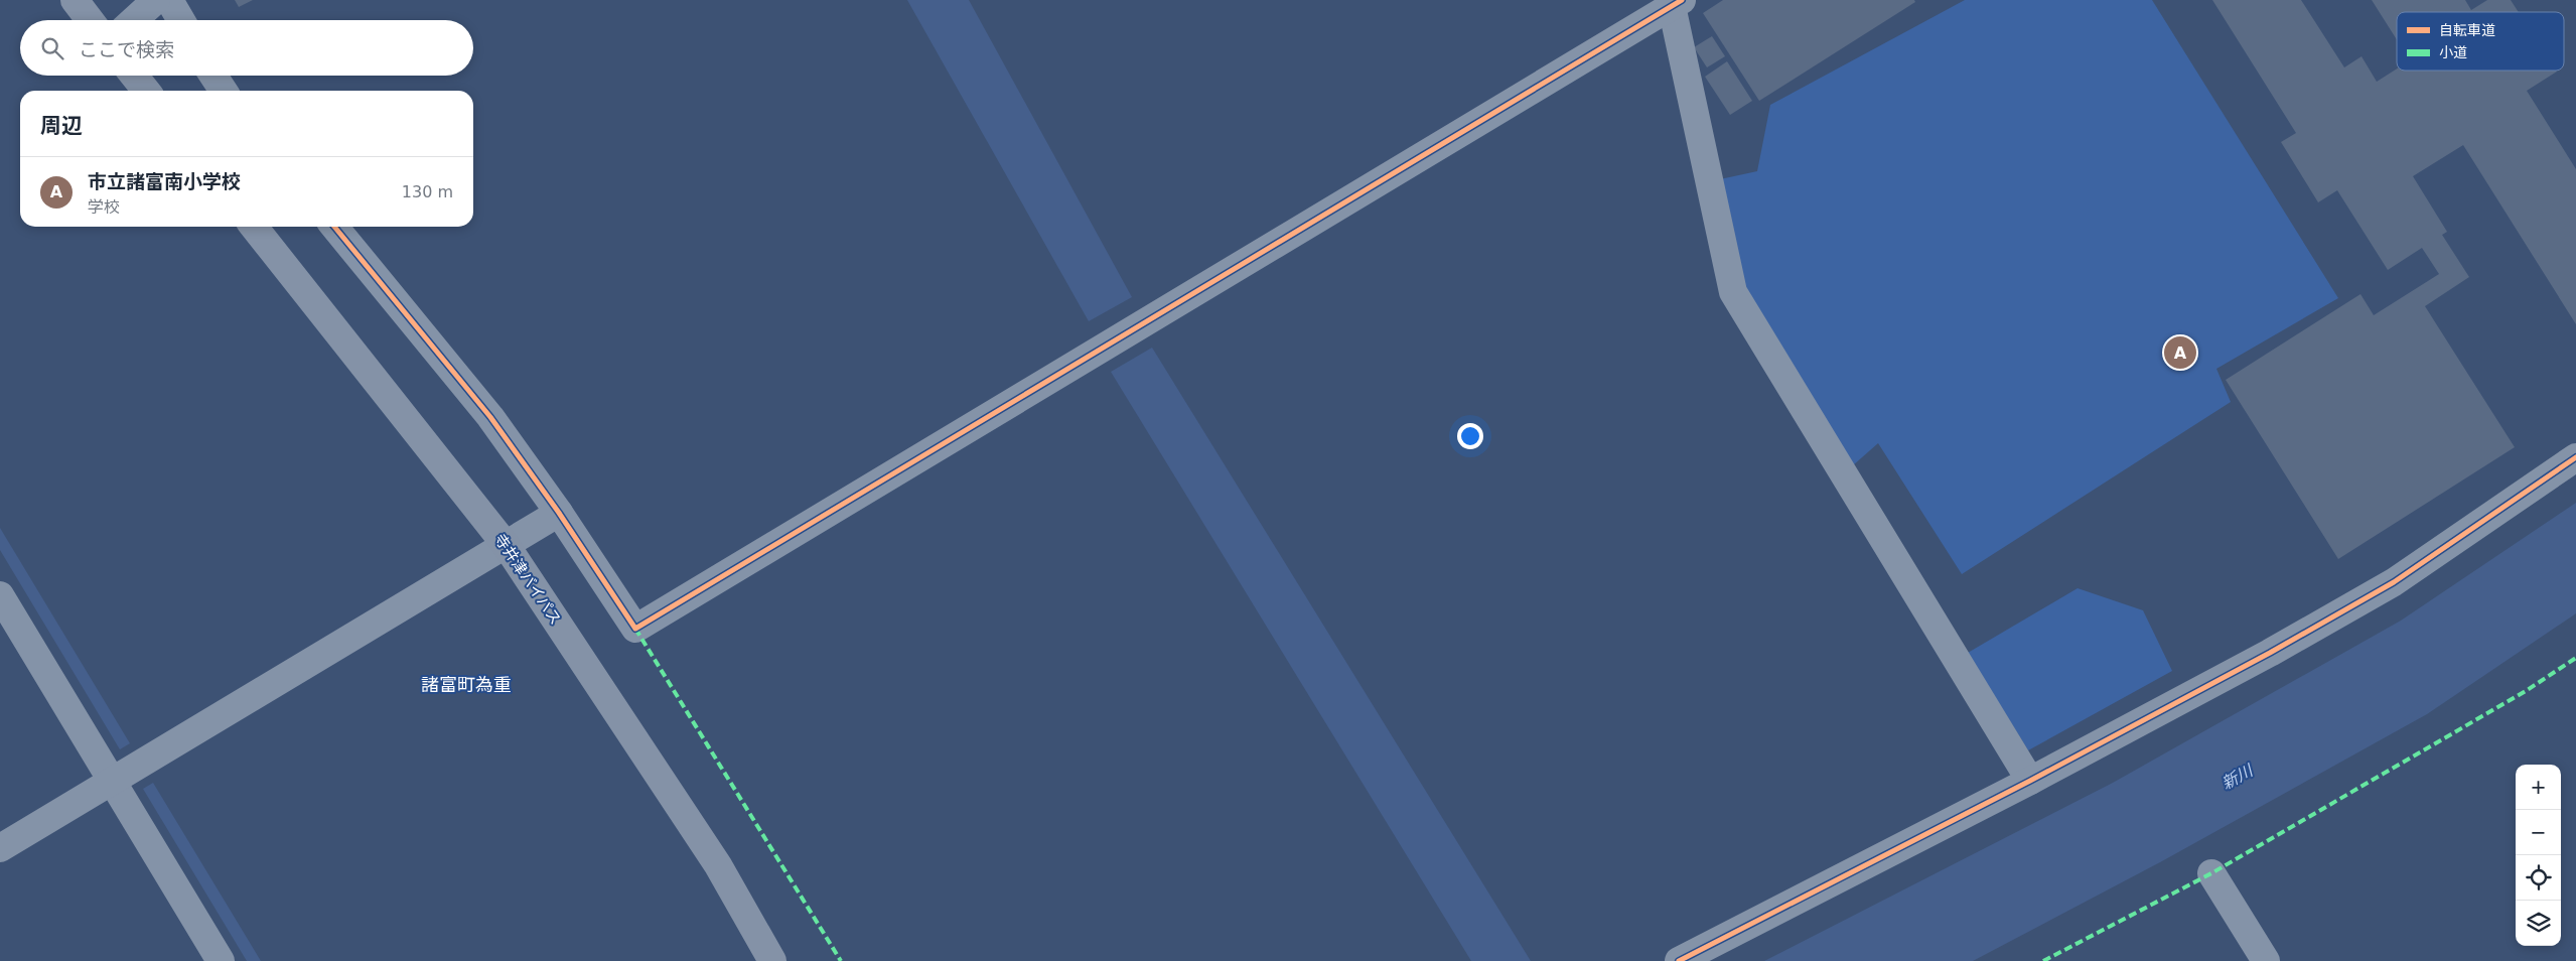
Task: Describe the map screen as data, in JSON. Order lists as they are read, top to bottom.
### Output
{
  "streets": {
    "highway": ["寺井津バイパス"]
  },
  "districts": ["諸富町為重"],
  "water": ["新川"],
  "legend": ["自転車道", "小道"],
  "page": {
    "search": "ここで検索",
    "heading": "周辺",
    "list": [
      {
        "mark": "A",
        "name": "市立諸富南小学校",
        "note": "学校",
        "value": "130 m"
      }
    ],
    "pins": "A",
    "map_buttons": ["+", "−"]
  }
}
